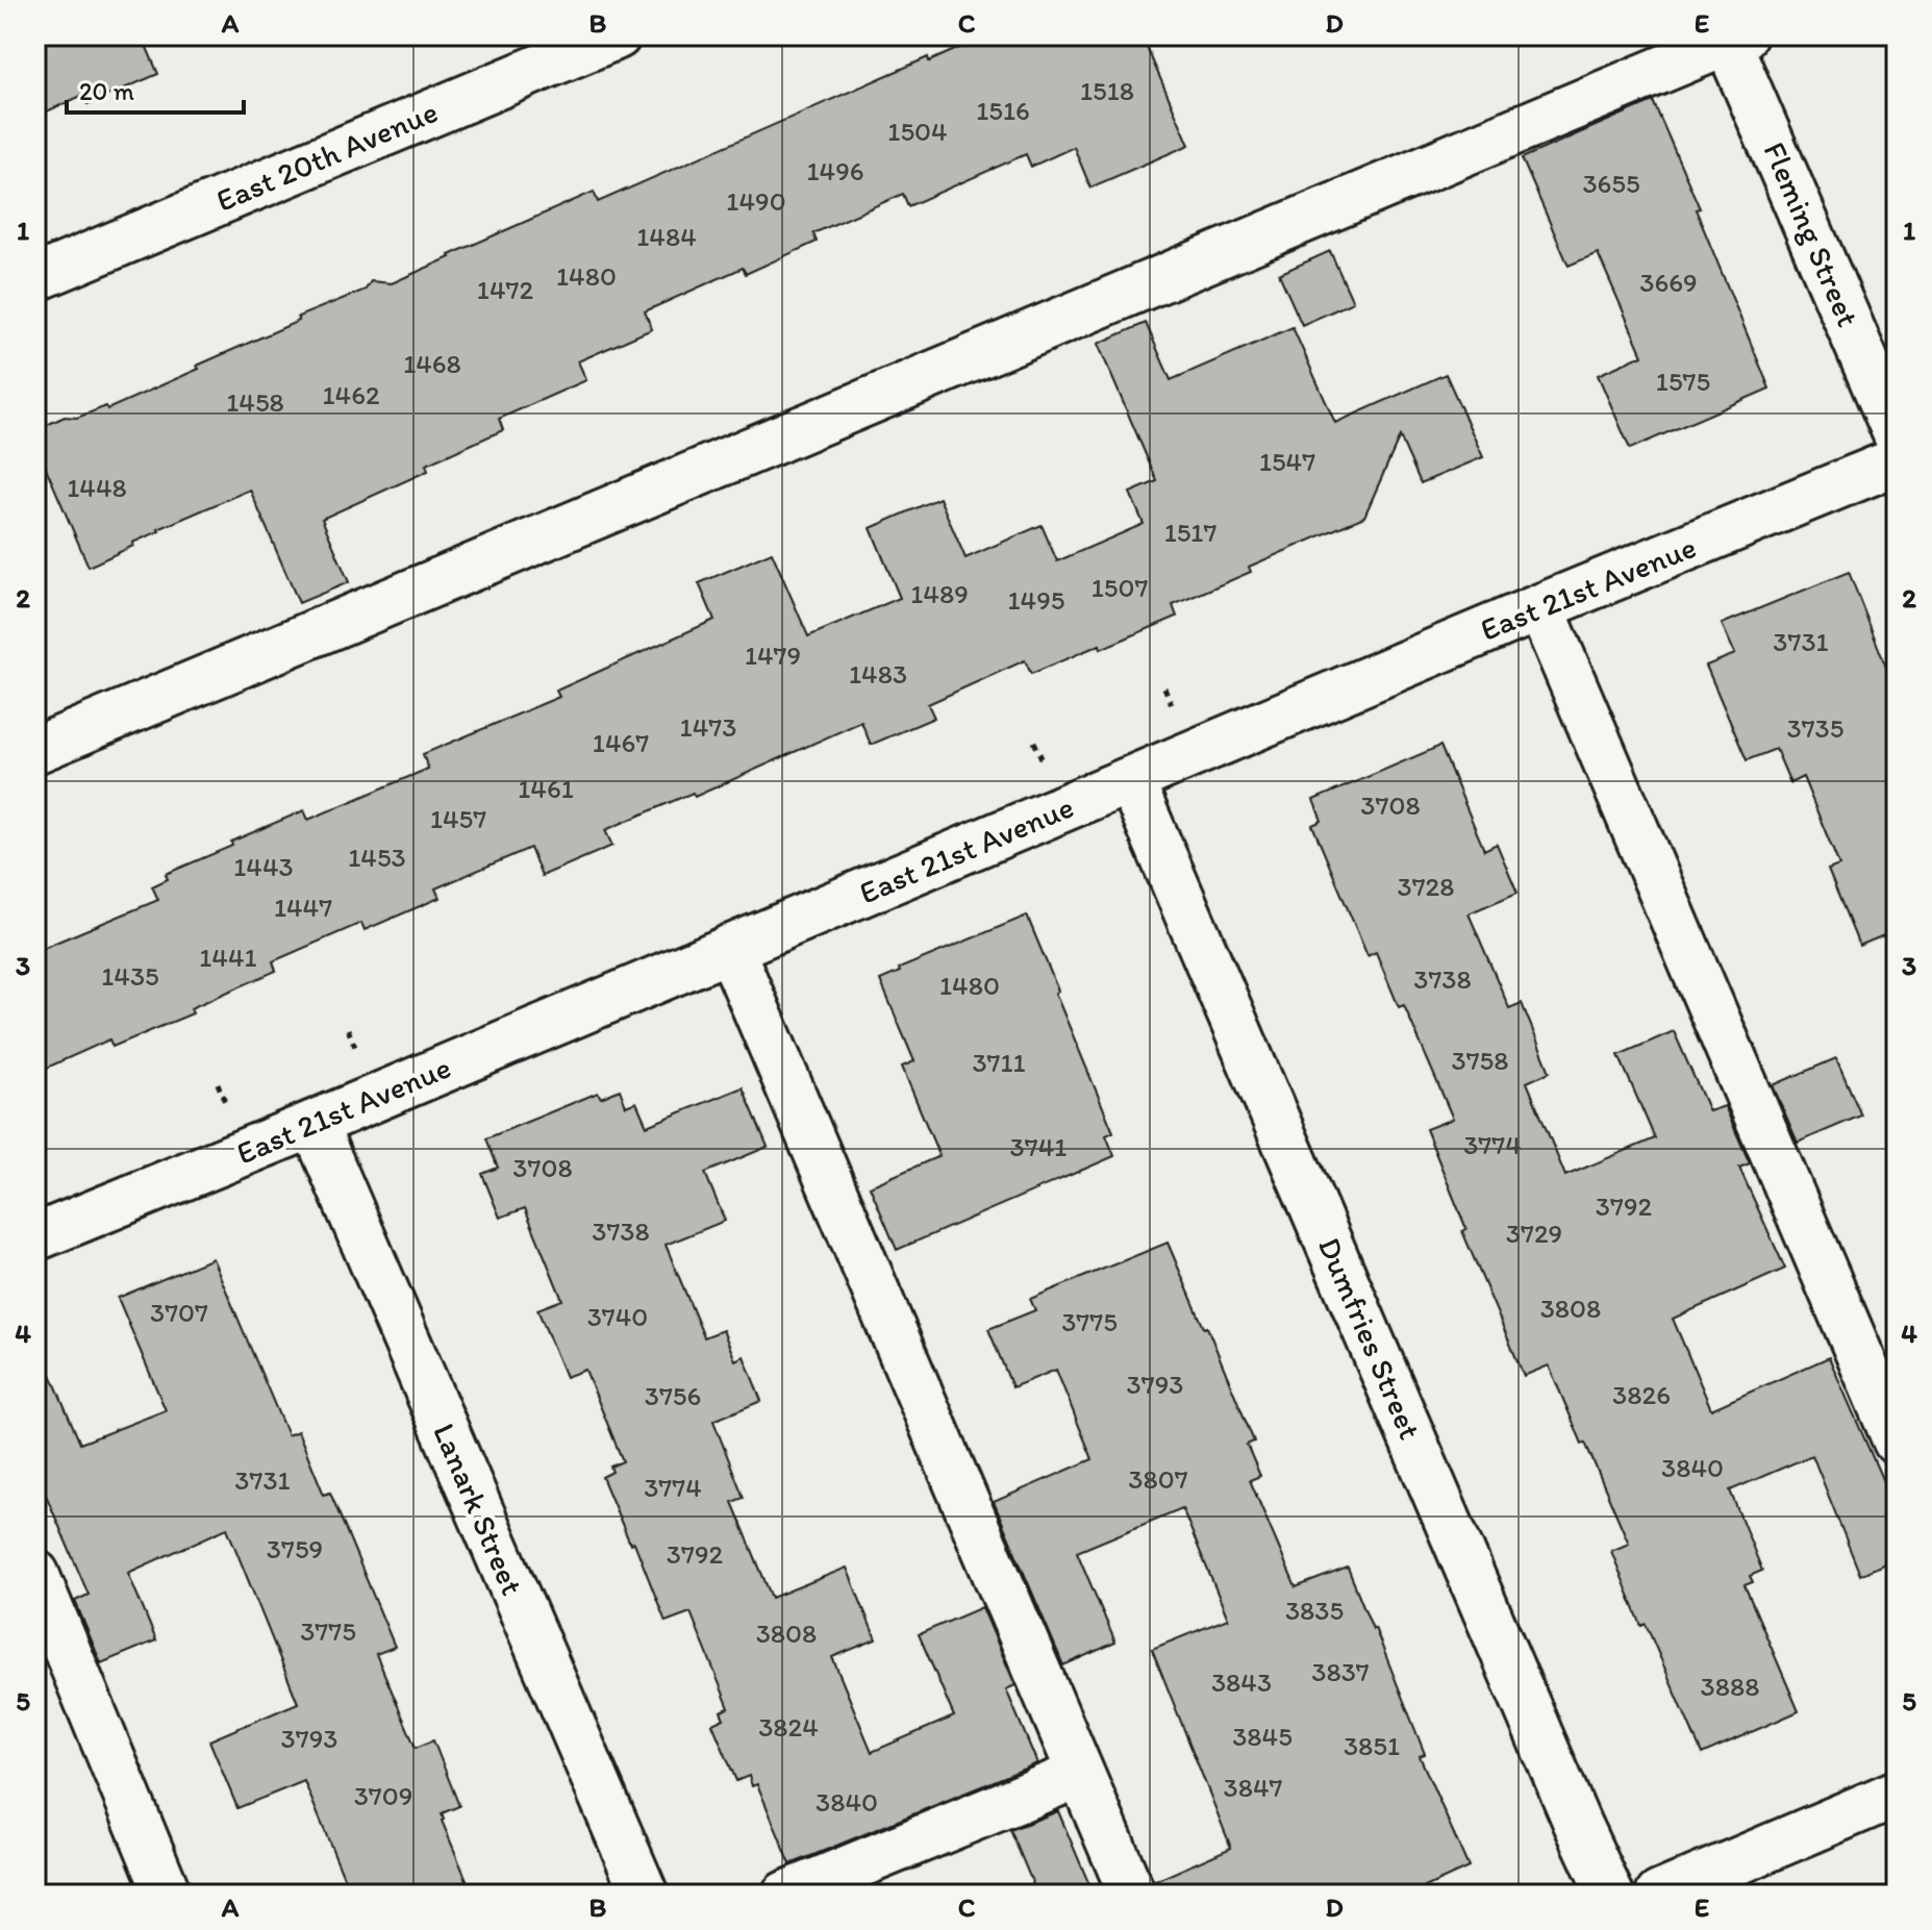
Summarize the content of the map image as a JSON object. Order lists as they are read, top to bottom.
{
  "streets": {
    "street": [
      "East 20th Avenue",
      "Fleming Street",
      "East 21st Avenue",
      "Dumfries Street",
      "Lanark Street"
    ]
  },
  "crossings": [
    ["East 21st Avenue", "Dumfries Street"],
    ["East 21st Avenue", "Lanark Street"]
  ],
  "house_numbers": [
    "1518",
    "1516",
    "1504",
    "1496",
    "3655",
    "1490",
    "1484",
    "1480",
    "3669",
    "1472",
    "1468",
    "1575",
    "1462",
    "1458",
    "1547",
    "1448",
    "1517",
    "1507",
    "1489",
    "1495",
    "3731",
    "1479",
    "1483",
    "1473",
    "3735",
    "1467",
    "1461",
    "3708",
    "1457",
    "1453",
    "1443",
    "3728",
    "1447",
    "1441",
    "1435",
    "3738",
    "1480",
    "3758",
    "3711",
    "3774",
    "3741",
    "3708",
    "3792",
    "3738",
    "3729",
    "3808",
    "3707",
    "3740",
    "3775",
    "3793",
    "3826",
    "3756",
    "3840",
    "3807",
    "3731",
    "3774",
    "3759",
    "3792",
    "3835",
    "3775",
    "3808",
    "3837",
    "3843",
    "3888",
    "3824",
    "3845",
    "3793",
    "3851",
    "3847",
    "3709",
    "3840"
  ],
  "scale_bar": "20 m",
  "grid": {
    "columns": [
      "A",
      "B",
      "C",
      "D",
      "E"
    ],
    "rows": [
      "1",
      "2",
      "3",
      "4",
      "5"
    ]
  }
}
